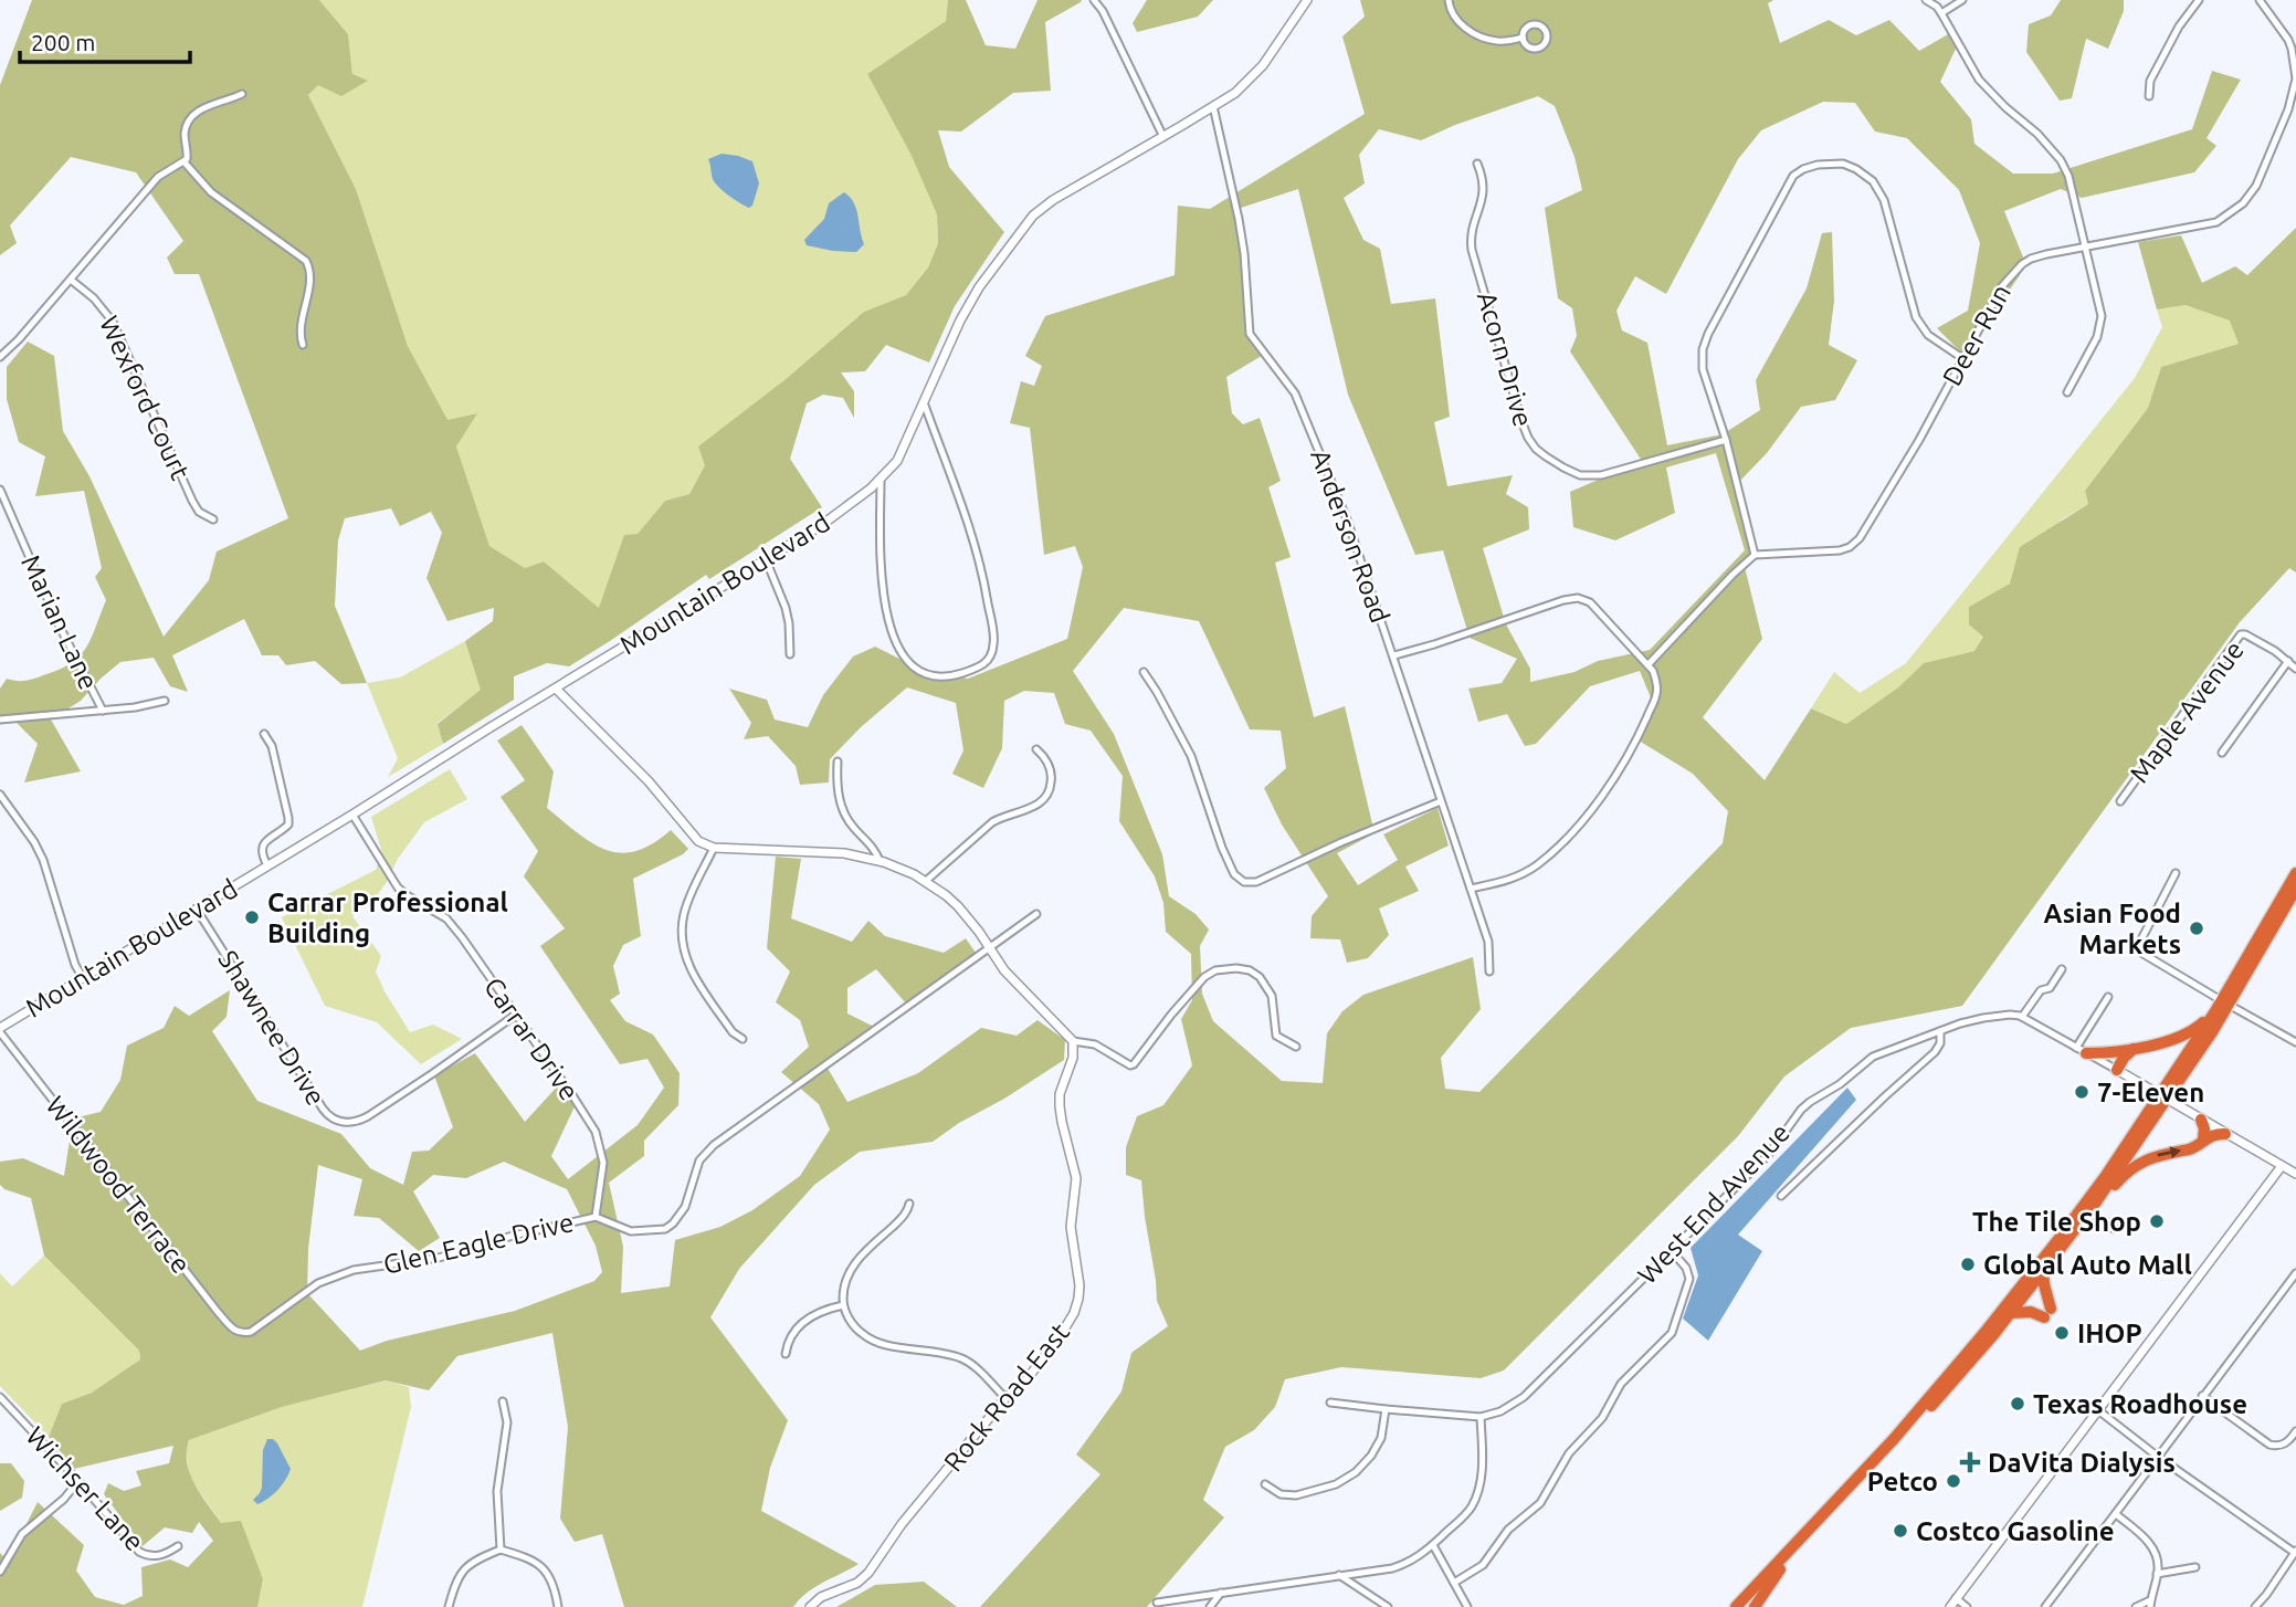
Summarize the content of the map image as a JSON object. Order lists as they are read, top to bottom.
{
  "streets": {
    "street": [
      "Deer Run",
      "Acorn Drive",
      "Wexford Court",
      "Anderson Road",
      "Mountain Boulevard",
      "Marian Lane",
      "Maple Avenue",
      "Shawnee Drive",
      "Carrar Drive",
      "Wildwood Terrace",
      "West End Avenue",
      "Glen Eagle Drive",
      "Rock Road East",
      "Wichser Lane"
    ]
  },
  "crossings": [
    ["Anderson Road", "Mountain Boulevard"],
    ["Mountain Boulevard", "Shawnee Drive"],
    ["Mountain Boulevard", "Carrar Drive"],
    ["Mountain Boulevard", "Wildwood Terrace"],
    ["Shawnee Drive", "Carrar Drive"],
    ["Carrar Drive", "Glen Eagle Drive"],
    ["Wildwood Terrace", "Glen Eagle Drive"]
  ],
  "places": {
    "other": [
      "Carrar Professional Building",
      "Asian Food Markets",
      "7-Eleven",
      "The Tile Shop",
      "Global Auto Mall",
      "IHOP",
      "Texas Roadhouse",
      "Petco",
      "Costco Gasoline"
    ],
    "health": ["DaVita Dialysis"]
  },
  "scale_bar": "200 m"
}
